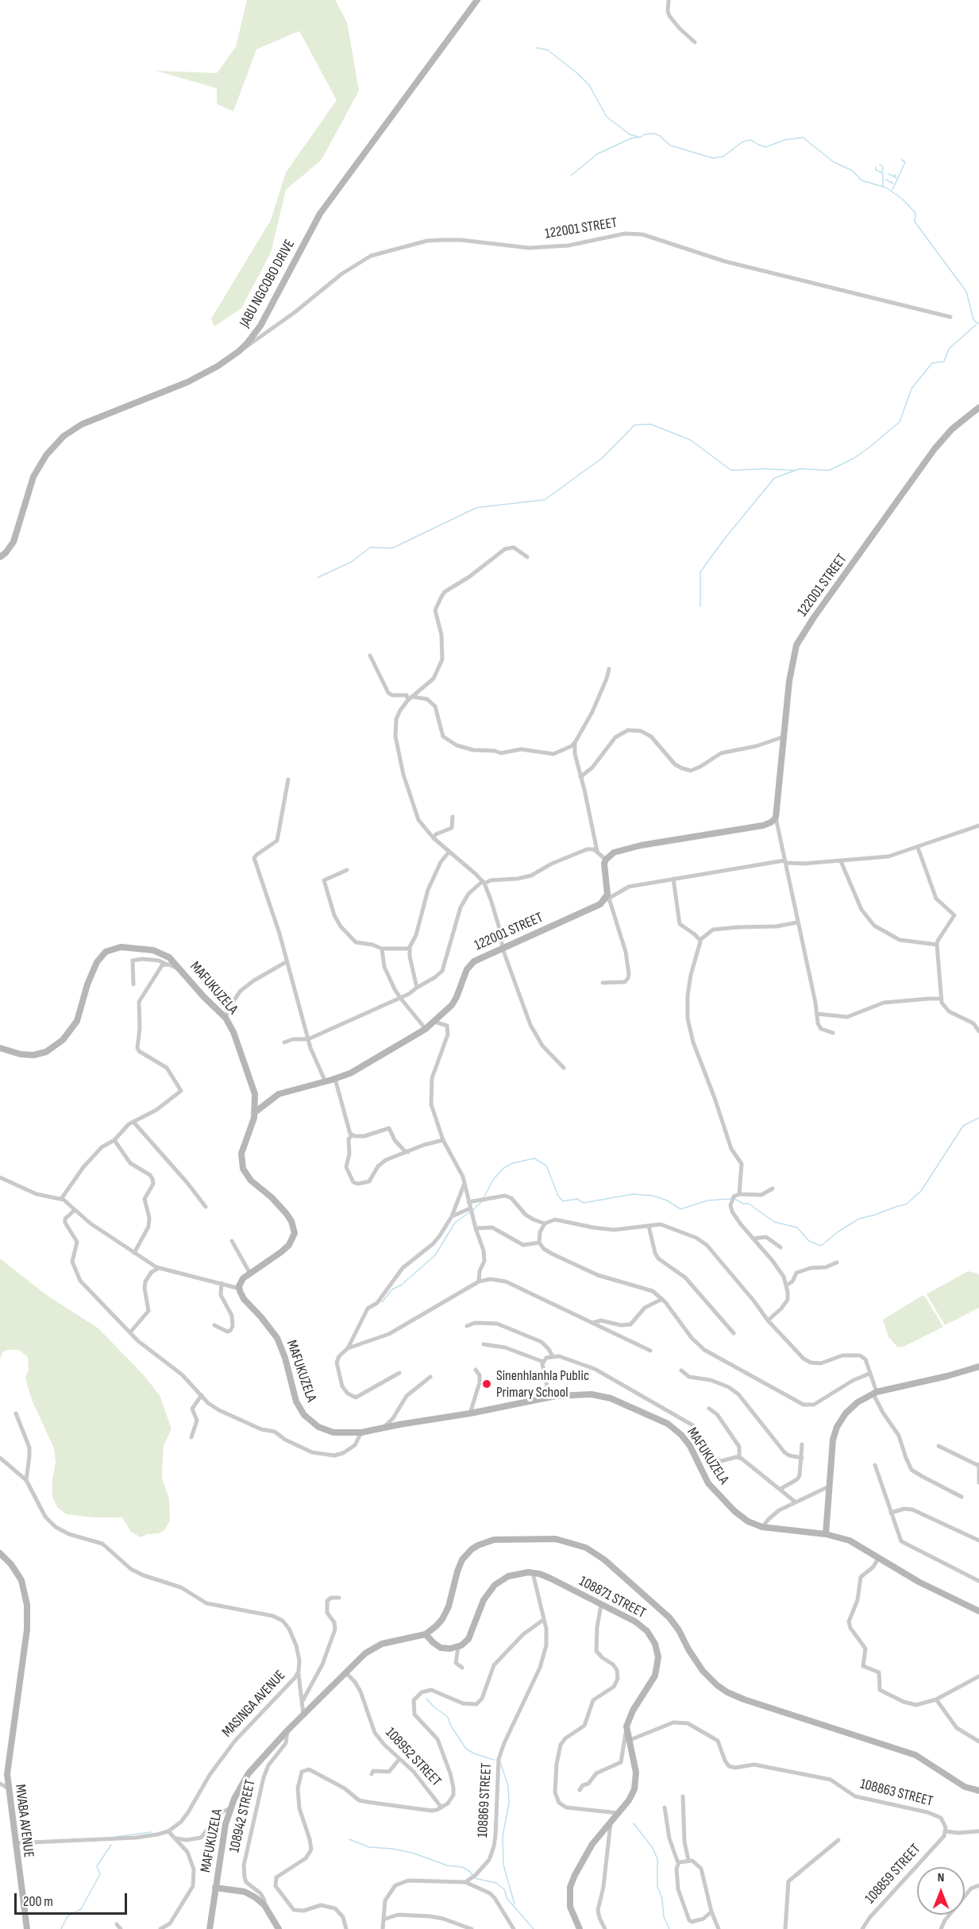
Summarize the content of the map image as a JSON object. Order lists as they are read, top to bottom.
{
  "streets": {
    "main road": [
      "122001 STREET",
      "JABU NGCOBO DRIVE",
      "MAFUKUZELA",
      "108871 STREET",
      "MVABA AVENUE"
    ],
    "street": [
      "MASINGA AVENUE",
      "108952 STREET",
      "108863 STREET",
      "108869 STREET",
      "108942 STREET",
      "108859 STREET"
    ]
  },
  "crossings": [
    ["122001 STREET", "JABU NGCOBO DRIVE"],
    ["122001 STREET", "MAFUKUZELA"],
    ["MAFUKUZELA", "108952 STREET"],
    ["MAFUKUZELA", "108942 STREET"],
    ["108871 STREET", "108869 STREET"],
    ["108863 STREET", "108859 STREET"]
  ],
  "places": ["Sinenhlanhla Public Primary School"],
  "scale_bar": "200 m",
  "north": "top"
}
